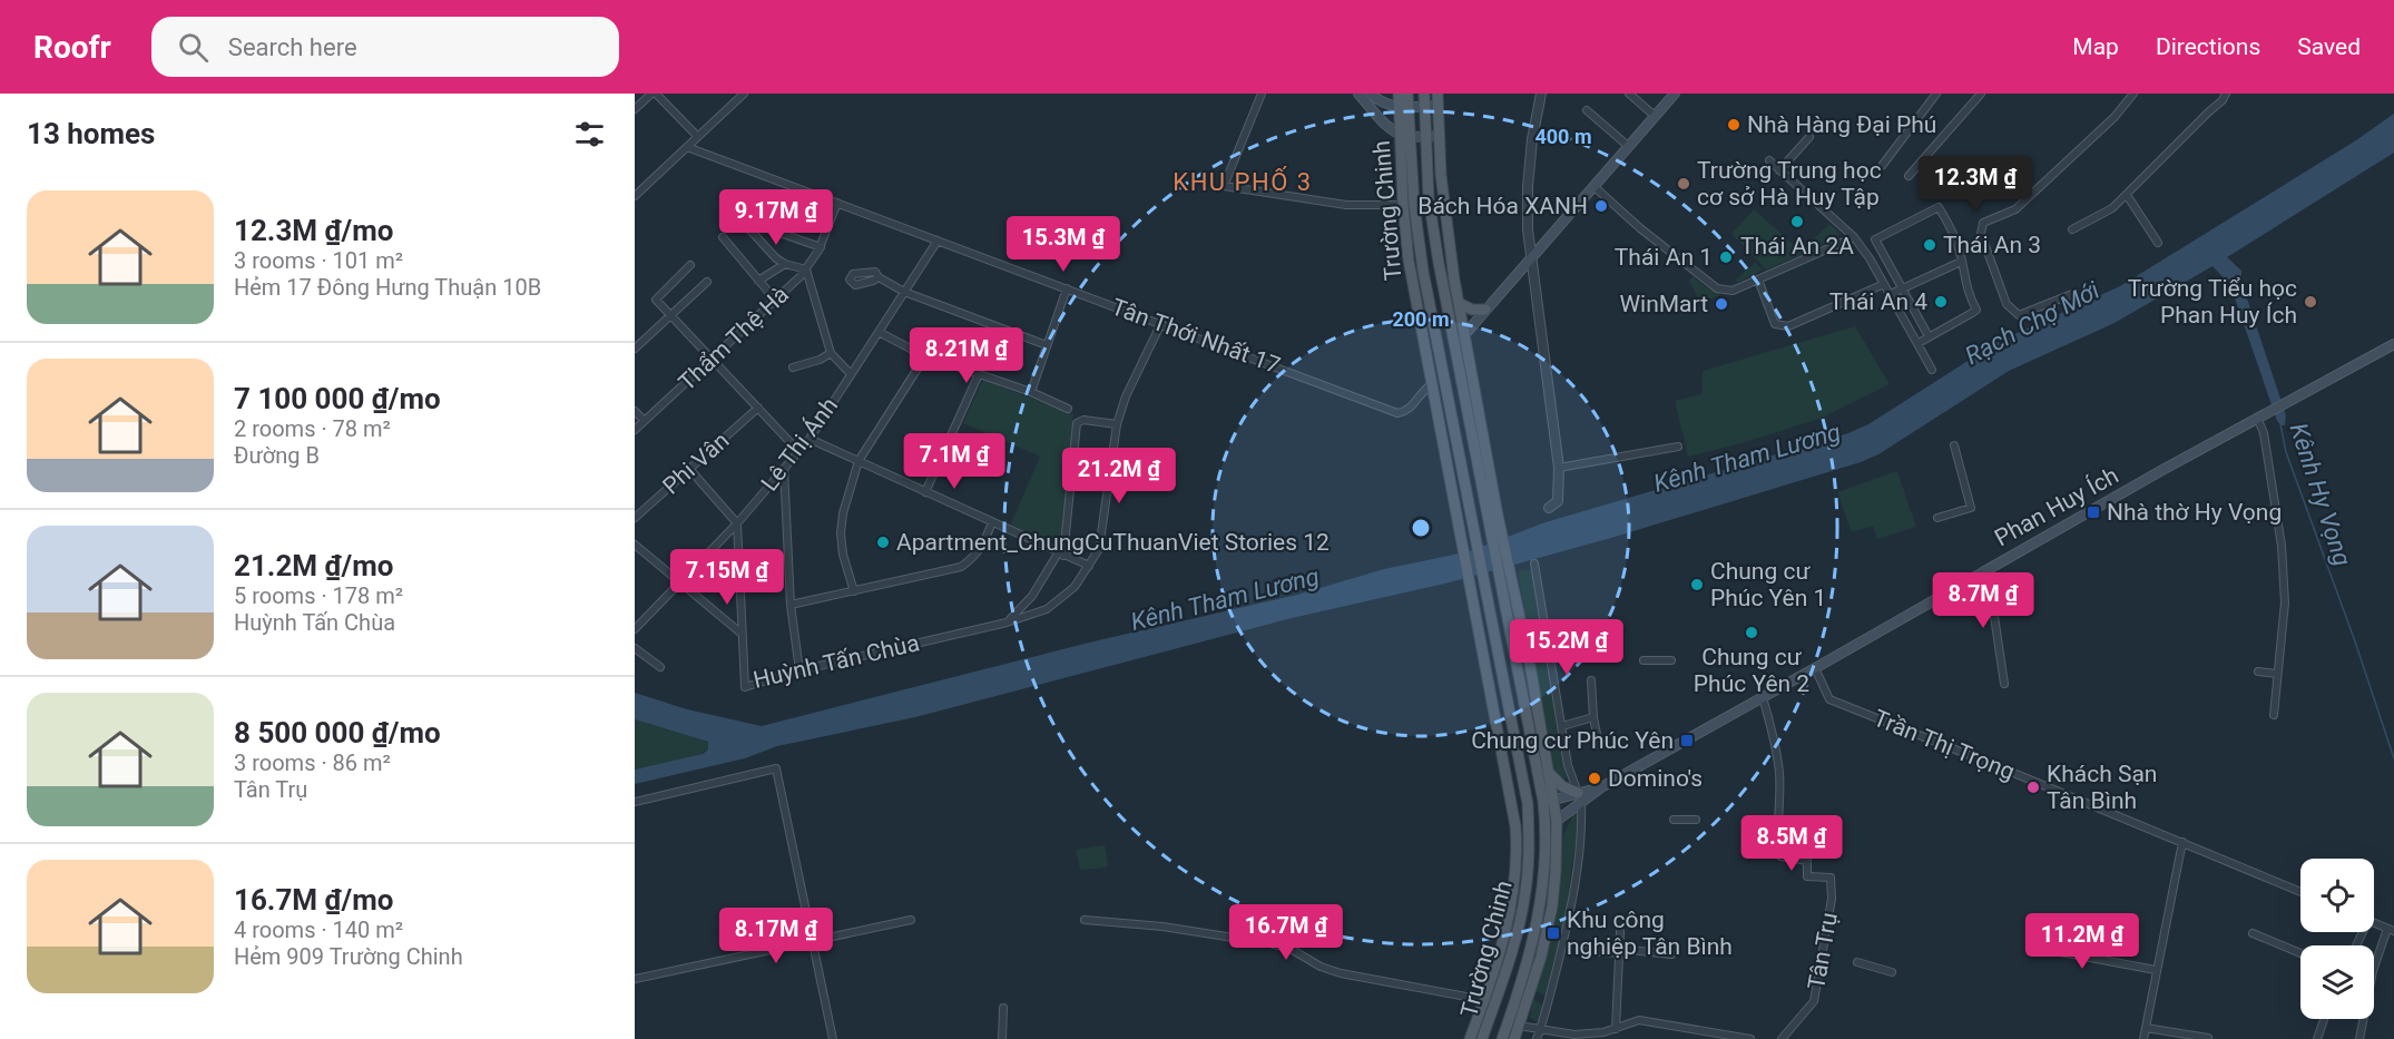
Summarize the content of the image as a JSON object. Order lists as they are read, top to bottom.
{
  "streets": {
    "main road": ["Trường Chinh", "Phan Huy Ích"],
    "street": [
      "Tân Thới Nhất 17",
      "Thẩm Thệ Hà",
      "Lê Thị Ánh",
      "Phi Vân",
      "Huỳnh Tấn Chùa",
      "Trần Thị Trọng",
      "Tân Trụ"
    ]
  },
  "crossings": [
    ["Trường Chinh", "Tân Thới Nhất 17"],
    ["Tân Thới Nhất 17", "Thẩm Thệ Hà"],
    ["Tân Thới Nhất 17", "Lê Thị Ánh"],
    ["Tân Thới Nhất 17", "Huỳnh Tấn Chùa"],
    ["Lê Thị Ánh", "Huỳnh Tấn Chùa"],
    ["Phan Huy Ích", "Trần Thị Trọng"],
    ["Phan Huy Ích", "Tân Trụ"]
  ],
  "districts": ["KHU PHỐ 3"],
  "water": ["Rạch Chợ Mới", "Kênh Tham Lương", "Kênh Hy Vọng"],
  "places": {
    "other": [
      "Nhà Hàng Đại Phú",
      "Trường Trung học cơ sở Hà Huy Tập",
      "Bách Hóa XANH",
      "Thái An 2A",
      "Thái An 3",
      "Thái An 1",
      "Thái An 4",
      "Trường Tiểu học Phan Huy Ích",
      "WinMart",
      "Apartment_ChungCuThuanViet Stories 12",
      "Chung cư Phúc Yên 1",
      "Chung cư Phúc Yên 2",
      "Domino's",
      "Khách Sạn Tân Bình"
    ],
    "transit": ["Nhà thờ Hy Vọng", "Chung cư Phúc Yên", "Khu công nghiệp Tân Bình"]
  },
  "page": {
    "header": "Roofr",
    "search": "Search here",
    "nav": ["Map", "Directions", "Saved"],
    "heading": "13 homes",
    "price": [
      "12.3M ₫",
      "9.17M ₫",
      "15.3M ₫",
      "8.21M ₫",
      "7.1M ₫",
      "21.2M ₫",
      "7.15M ₫",
      "8.7M ₫",
      "15.2M ₫",
      "8.5M ₫",
      "16.7M ₫",
      "8.17M ₫",
      "11.2M ₫"
    ],
    "list": [
      {
        "name": "12.3M ₫/mo",
        "note": "3 rooms · 101 m² · Hẻm 17 Đông Hưng Thuận 10B"
      },
      {
        "name": "7 100 000 ₫/mo",
        "note": "2 rooms · 78 m² · Đường B"
      },
      {
        "name": "21.2M ₫/mo",
        "note": "5 rooms · 178 m² · Huỳnh Tấn Chùa"
      },
      {
        "name": "8 500 000 ₫/mo",
        "note": "3 rooms · 86 m² · Tân Trụ"
      },
      {
        "name": "16.7M ₫/mo",
        "note": "4 rooms · 140 m² · Hẻm 909 Trường Chinh"
      }
    ]
  },
  "rings": ["400 m", "200 m"]
}
